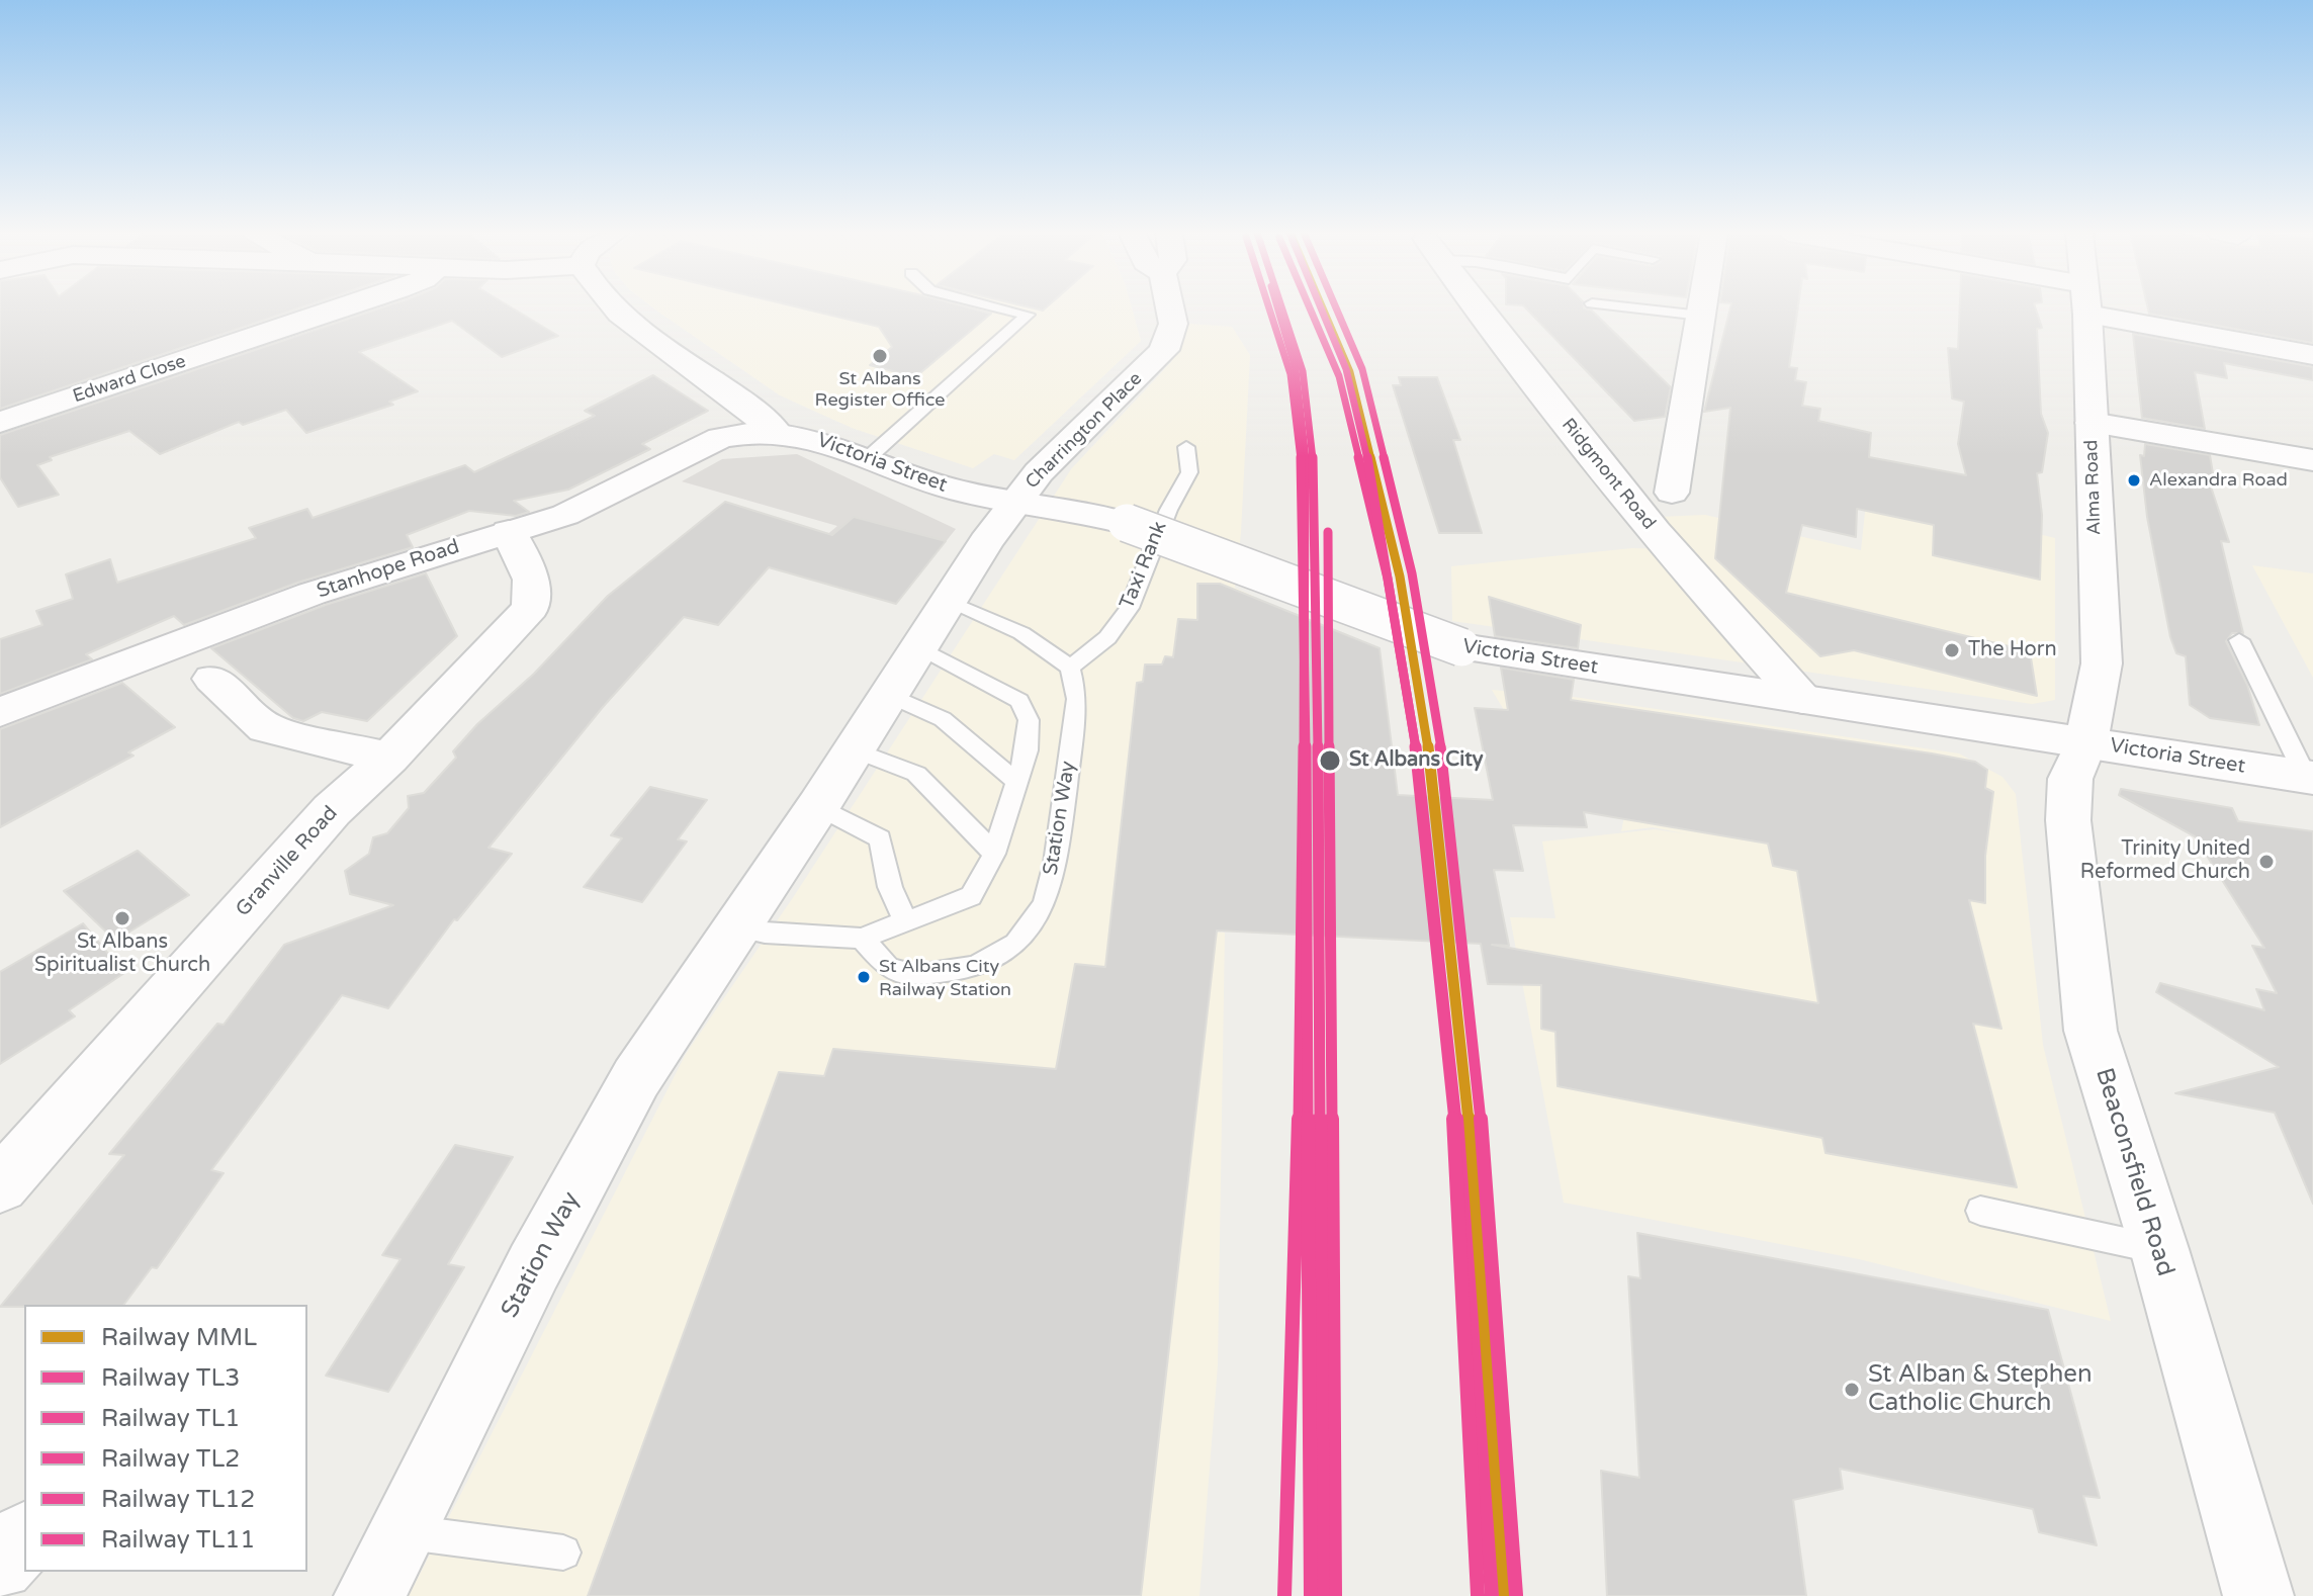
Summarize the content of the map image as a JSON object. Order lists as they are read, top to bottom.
{
  "streets": {
    "street": [
      "Edward Close",
      "Charrington Place",
      "Victoria Street",
      "Ridgmont Road",
      "Alma Road",
      "Stanhope Road",
      "Station Way",
      "Granville Road",
      "Beaconsfield Road"
    ],
    "lane": ["Taxi Rank"]
  },
  "crossings": [
    ["Charrington Place", "Victoria Street"],
    ["Charrington Place", "Station Way"],
    ["Victoria Street", "Ridgmont Road"],
    ["Victoria Street", "Alma Road"],
    ["Victoria Street", "Stanhope Road"],
    ["Victoria Street", "Station Way"],
    ["Victoria Street", "Beaconsfield Road"],
    ["Alma Road", "Beaconsfield Road"],
    ["Taxi Rank", "Station Way"],
    ["Stanhope Road", "Granville Road"]
  ],
  "places": [
    "St Albans Register Office",
    "Alexandra Road",
    "The Horn",
    "St Albans City",
    "Trinity United Reformed Church",
    "St Albans Spiritualist Church",
    "St Albans City Railway Station",
    "St Alban & Stephen Catholic Church"
  ],
  "lines": [
    "rail line MML",
    "rail line TL3",
    "rail line TL1",
    "rail line TL2",
    "rail line TL12",
    "rail line TL11"
  ],
  "legend": [
    "Railway MML",
    "Railway TL3",
    "Railway TL1",
    "Railway TL2",
    "Railway TL12",
    "Railway TL11"
  ]
}
